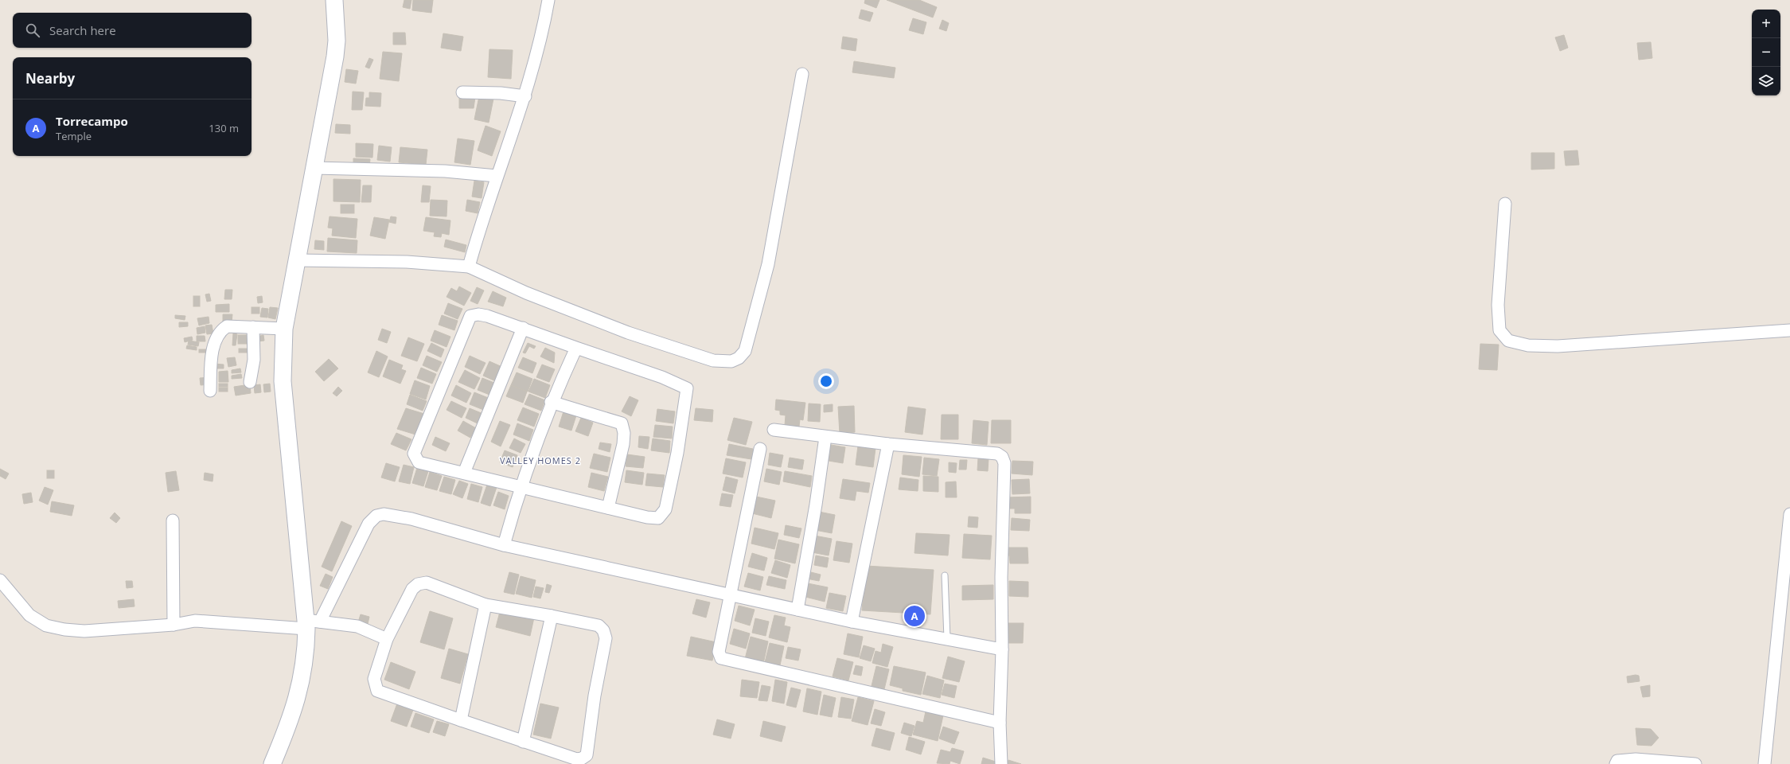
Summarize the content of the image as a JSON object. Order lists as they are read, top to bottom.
{
  "districts": ["VALLEY HOMES 2"],
  "page": {
    "map_buttons": ["+", "−"],
    "search": "Search here",
    "heading": "Nearby",
    "list": [
      {
        "mark": "A",
        "name": "Torrecampo",
        "note": "Temple",
        "value": "130 m"
      }
    ],
    "pins": "A"
  }
}
